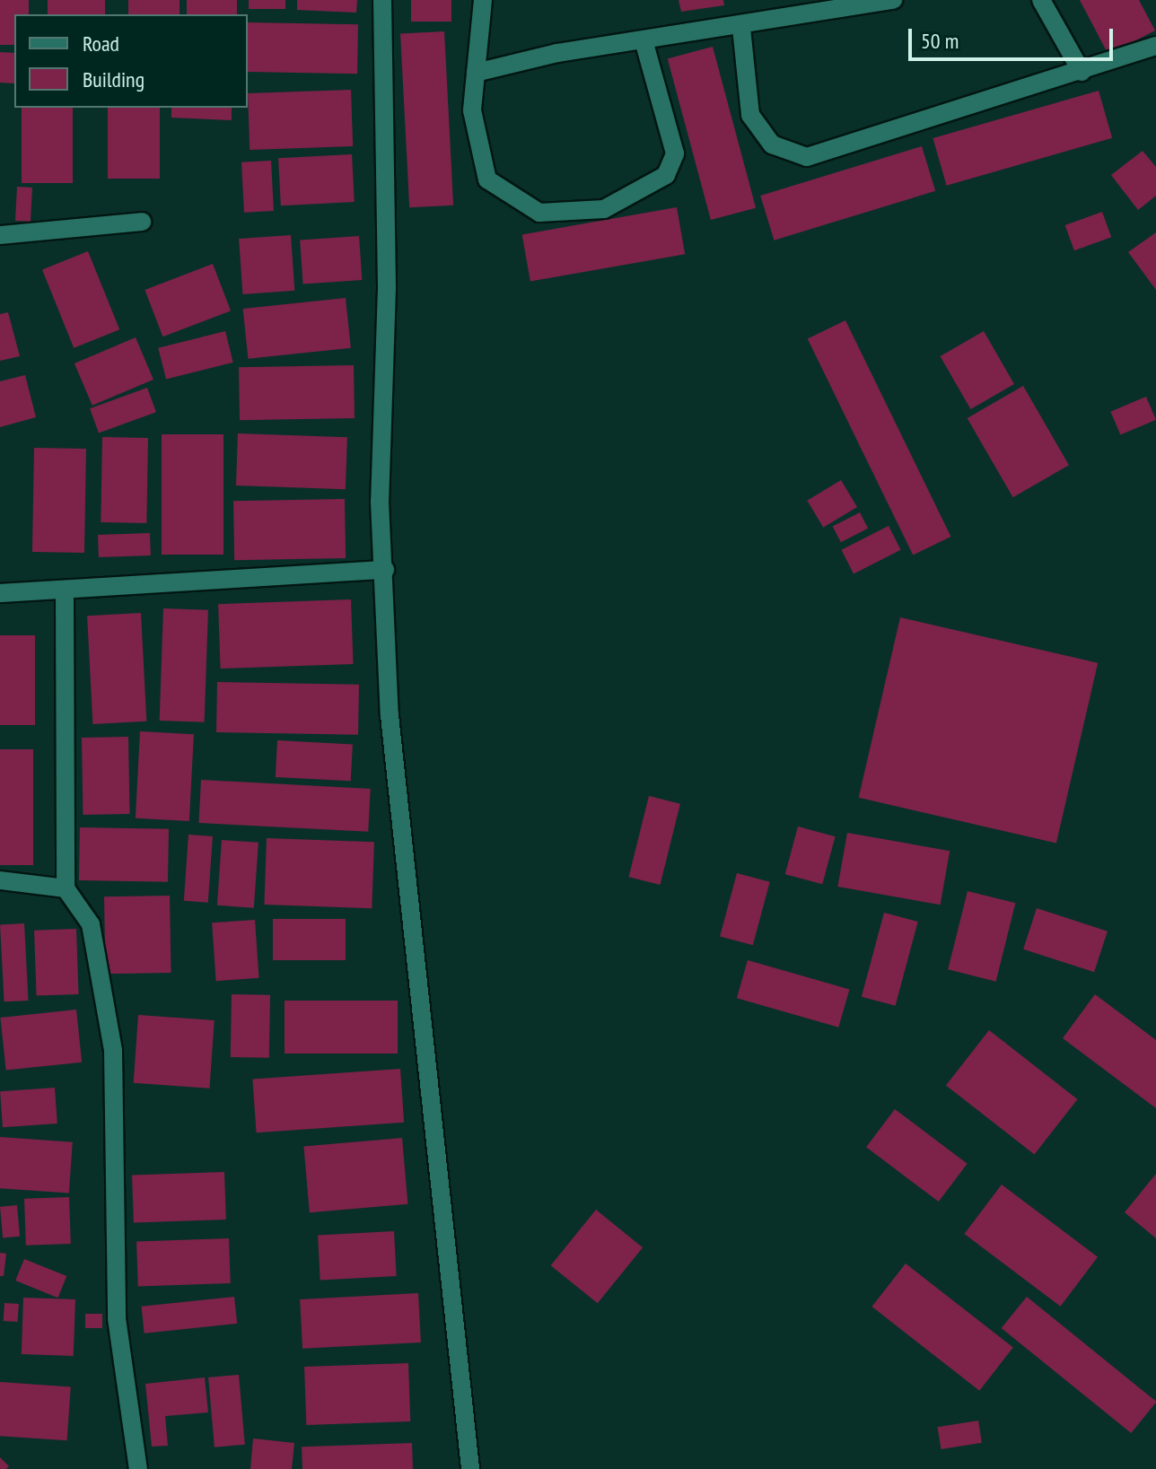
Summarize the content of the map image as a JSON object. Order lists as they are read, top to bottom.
{
  "legend": ["Road", "Building"],
  "scale_bar": "50 m"
}
